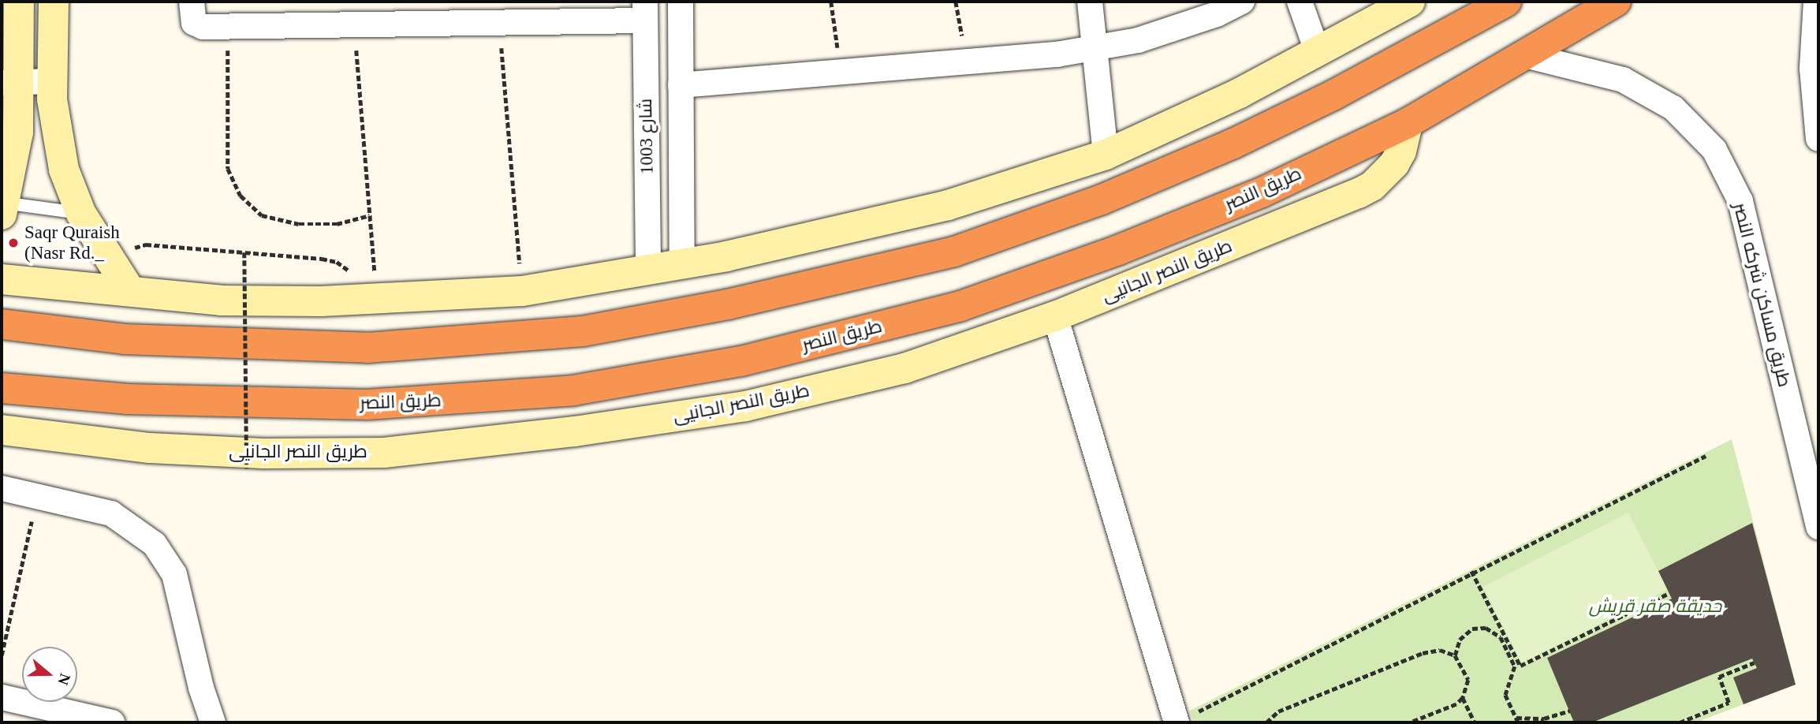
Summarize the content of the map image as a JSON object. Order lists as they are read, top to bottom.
{
  "streets": {
    "highway": ["طريق النصر"],
    "main road": ["طريق النصر الجانيى"],
    "street": ["شارع 1003", "طريق مساكن شركه النصر"]
  },
  "crossings": [
    ["طريق النصر", "طريق النصر الجانيى"],
    ["طريق النصر", "طريق مساكن شركه النصر"]
  ],
  "parks": ["حديقة صقر قريش"],
  "places": ["Saqr Quraish (Nasr Rd._"],
  "north": "right"
}
